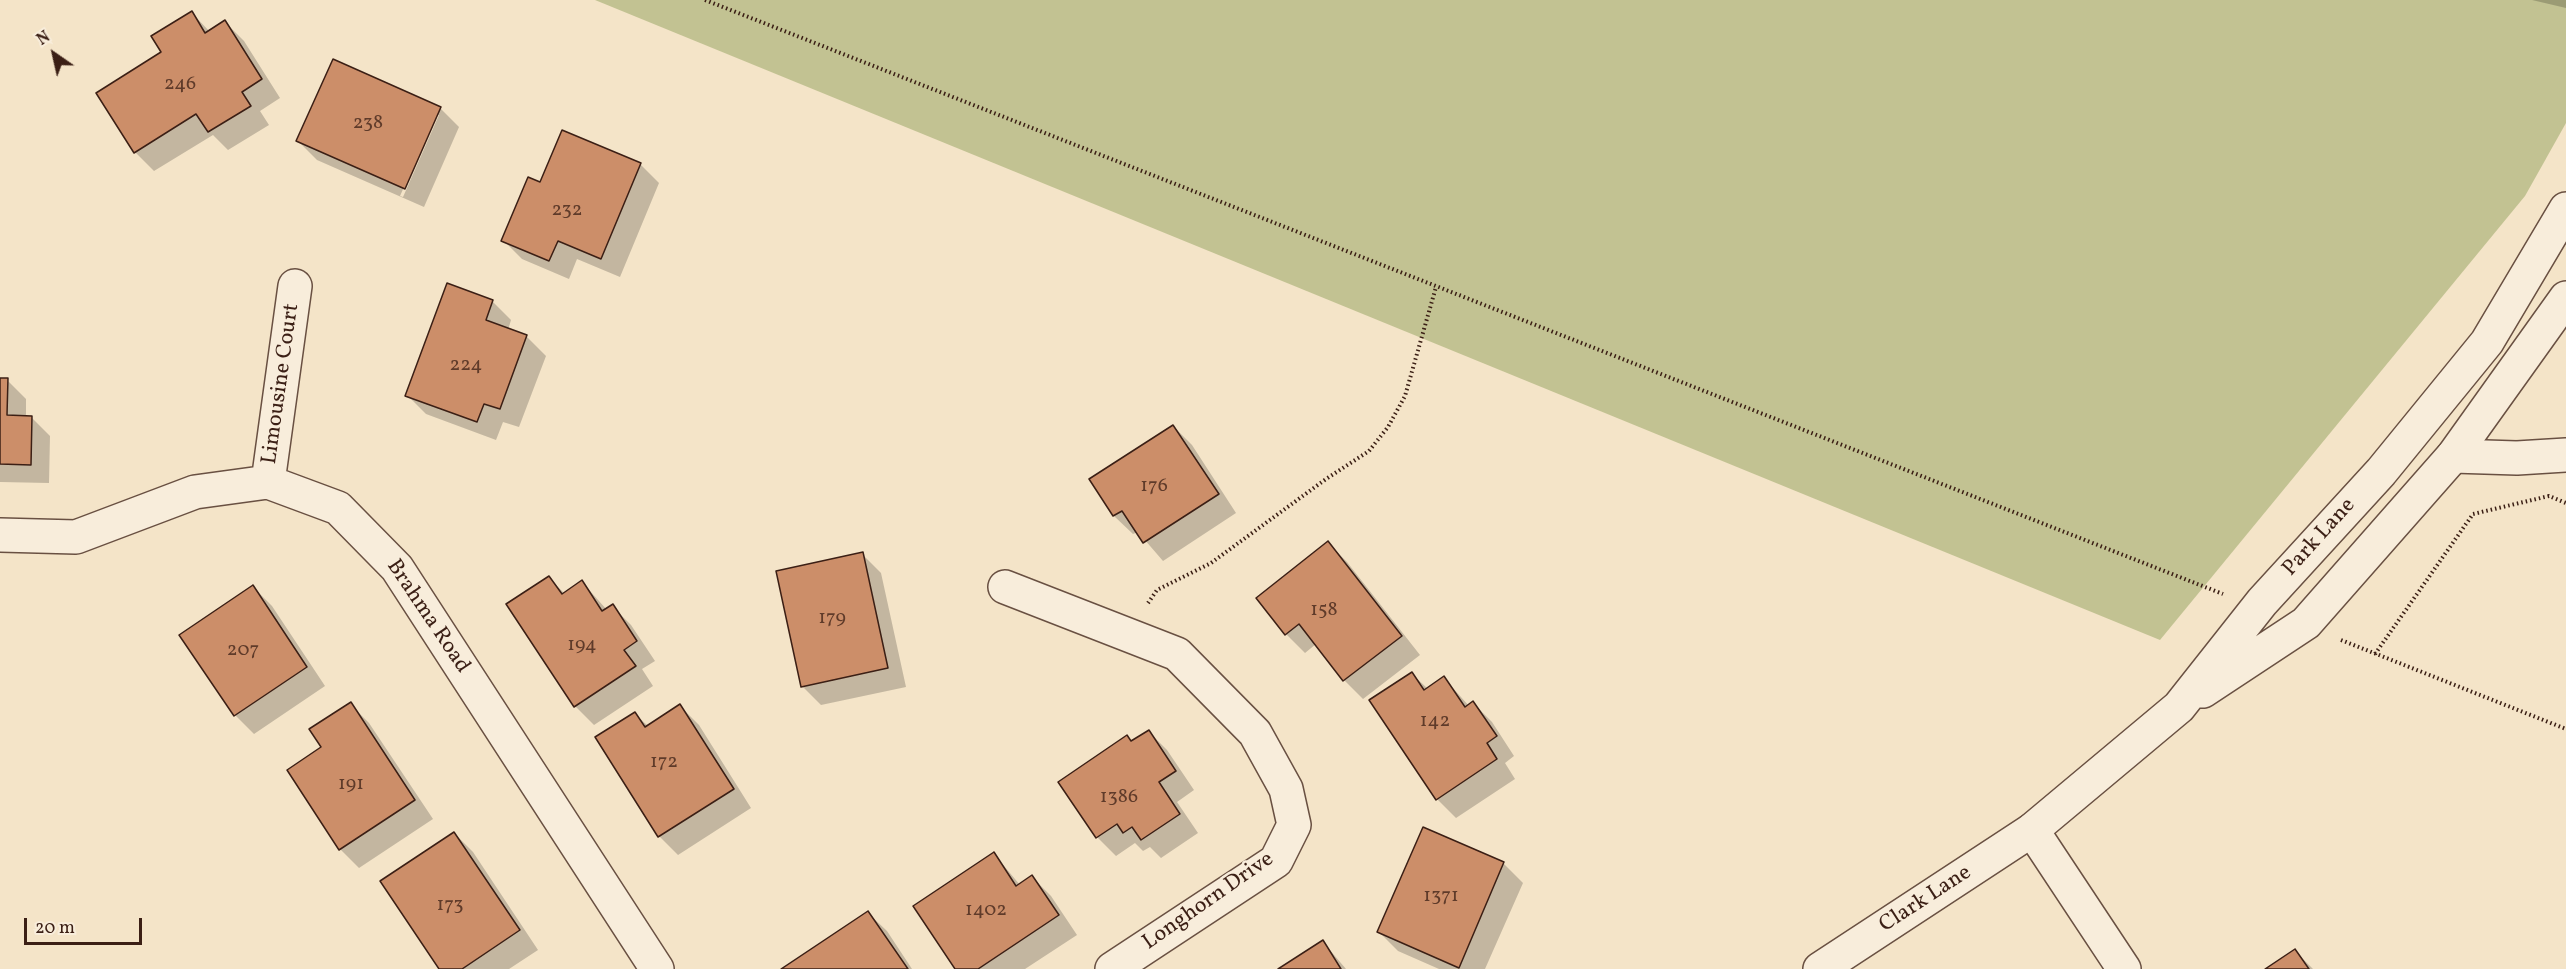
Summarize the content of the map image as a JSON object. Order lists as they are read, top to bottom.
{
  "streets": {
    "street": [
      "Limousine Court",
      "Park Lane",
      "Brahma Road",
      "Clark Lane",
      "Longhorn Drive"
    ]
  },
  "crossings": [
    ["Limousine Court", "Brahma Road"],
    ["Park Lane", "Clark Lane"]
  ],
  "house_numbers": [
    "246",
    "238",
    "232",
    "224",
    "176",
    "158",
    "179",
    "194",
    "207",
    "142",
    "172",
    "191",
    "1386",
    "1371",
    "173",
    "1402"
  ],
  "scale_bar": "20 m",
  "north": "top left"
}
